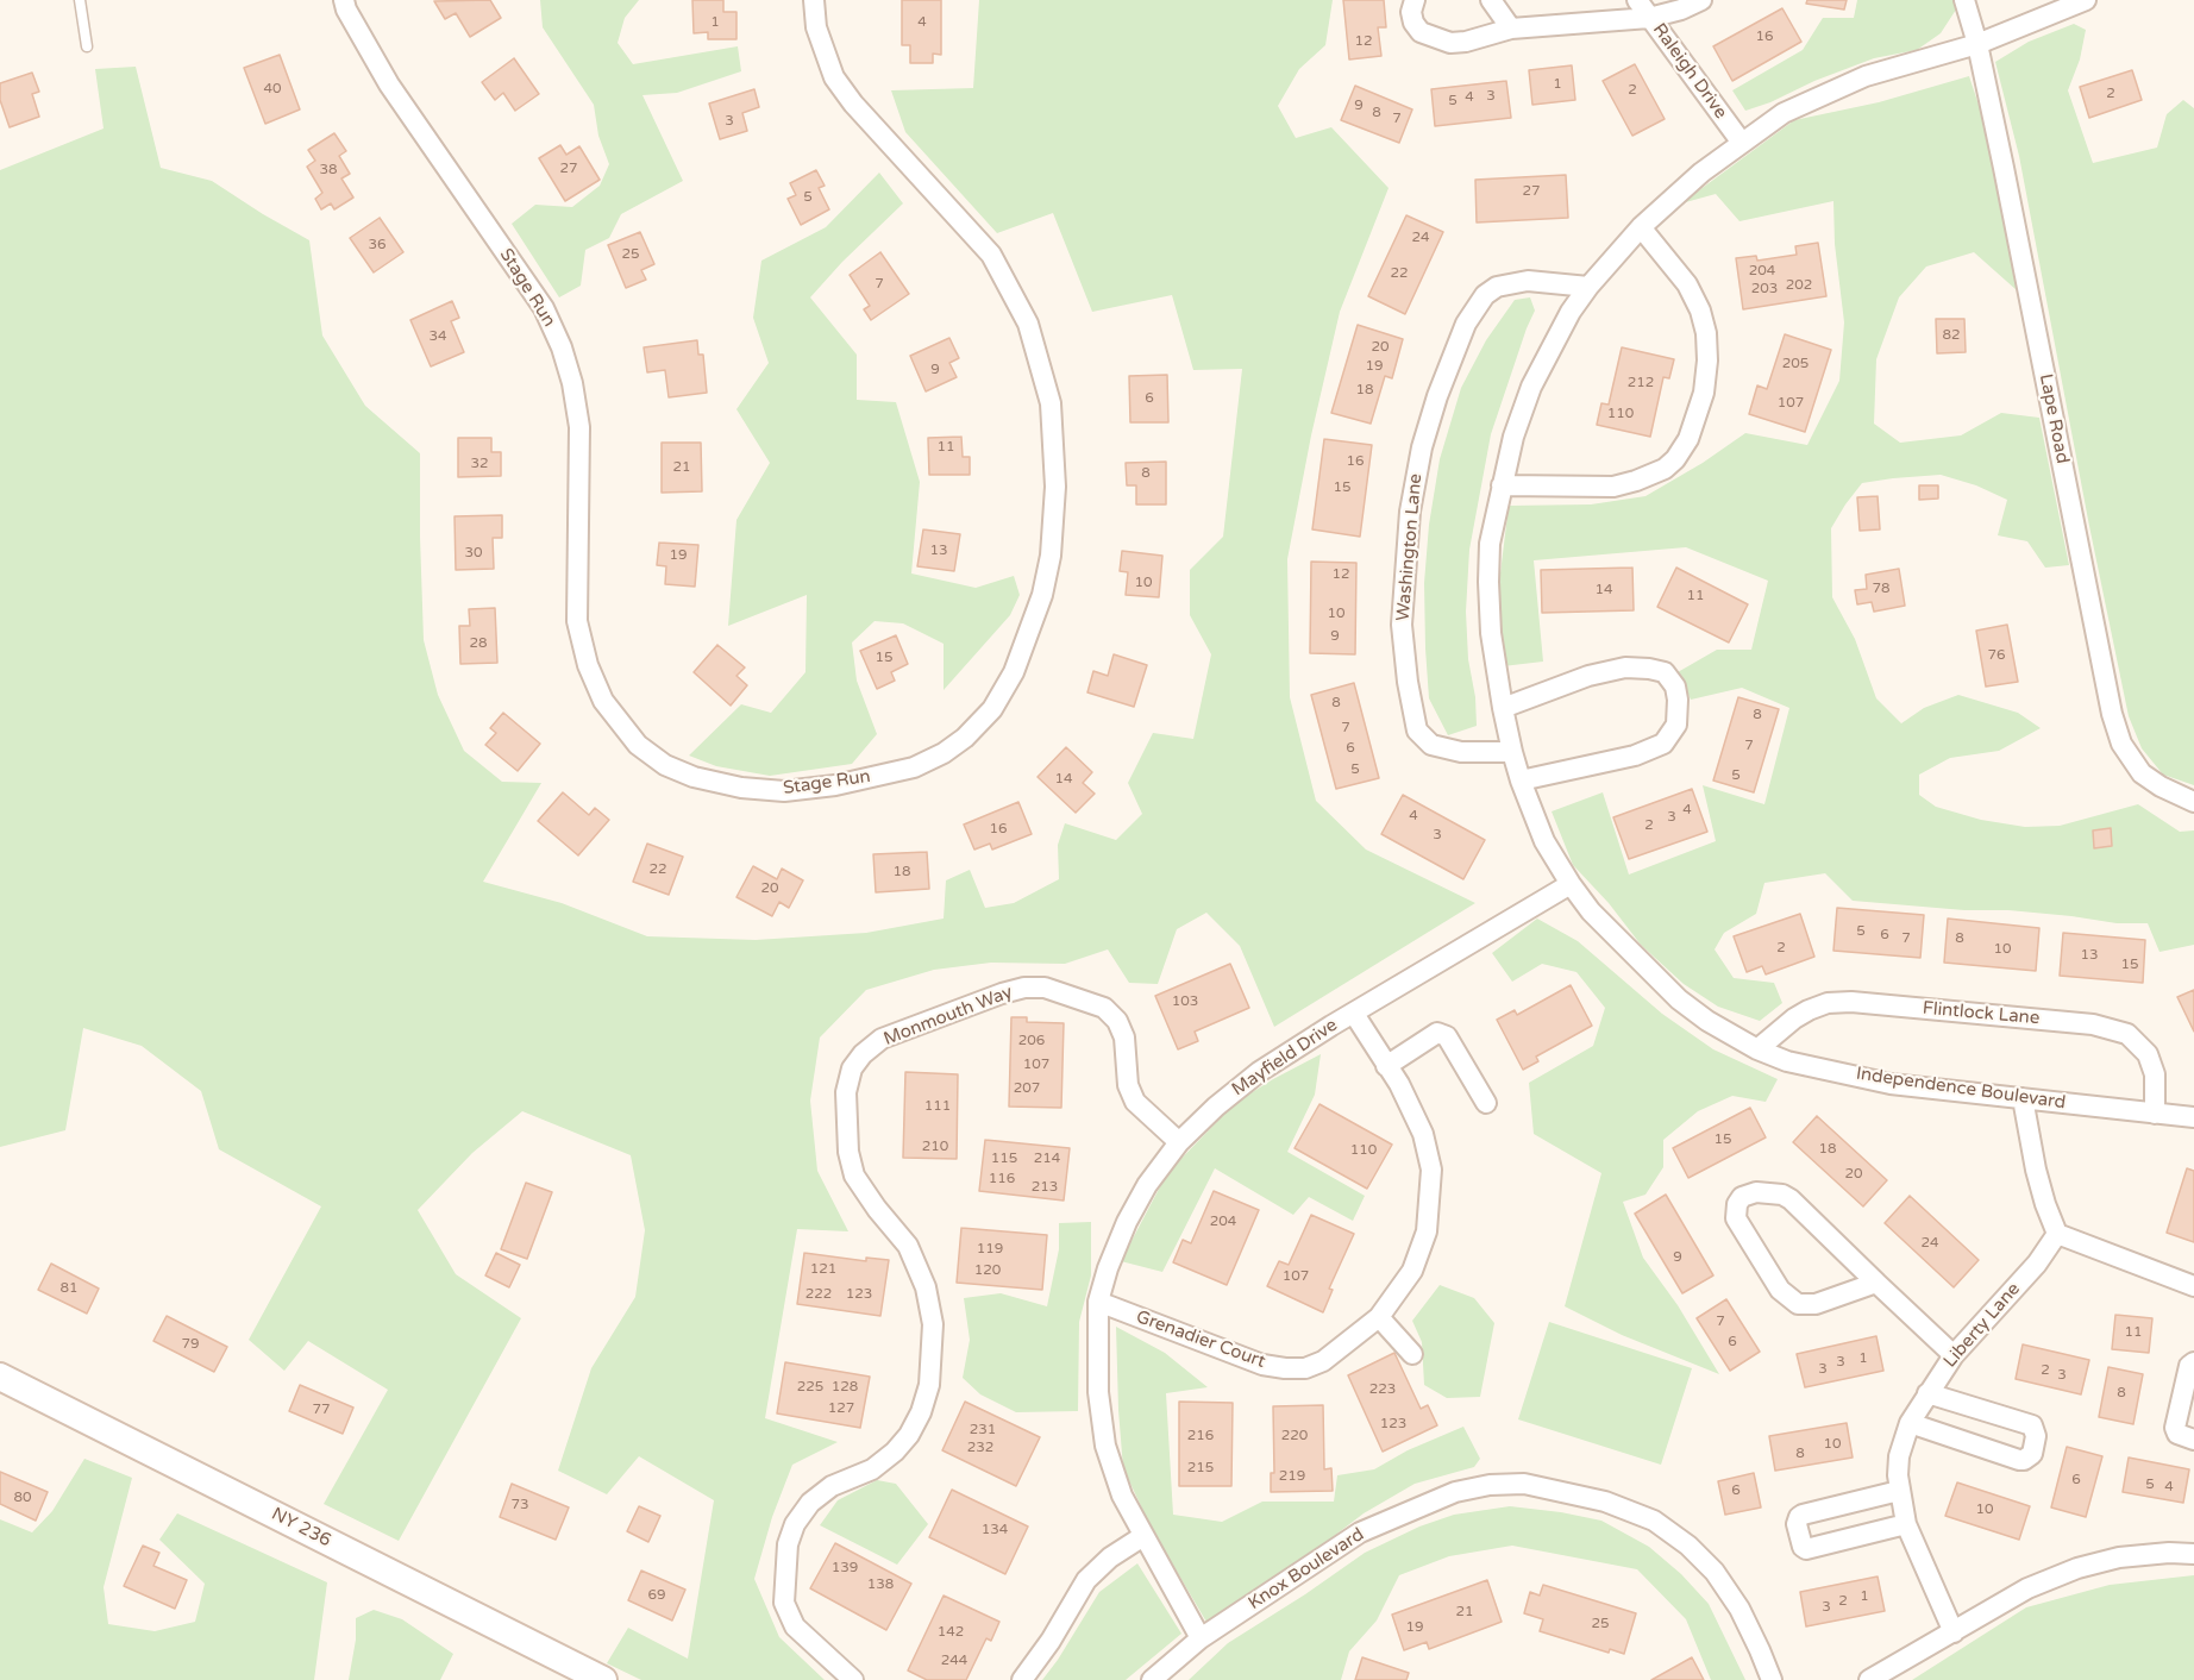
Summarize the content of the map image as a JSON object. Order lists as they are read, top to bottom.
{
  "streets": {
    "main road": ["NY 236"],
    "street": [
      "Raleigh Drive",
      "Stage Run",
      "Lape Road",
      "Washington Lane",
      "Flintlock Lane",
      "Monmouth Way",
      "Mayfield Drive",
      "Independence Boulevard",
      "Liberty Lane",
      "Grenadier Court",
      "Knox Boulevard"
    ]
  },
  "crossings": [
    ["Raleigh Drive", "Independence Boulevard"],
    ["Lape Road", "Independence Boulevard"],
    ["Washington Lane", "Independence Boulevard"],
    ["Flintlock Lane", "Independence Boulevard"],
    ["Monmouth Way", "Mayfield Drive"],
    ["Mayfield Drive", "Independence Boulevard"],
    ["Mayfield Drive", "Grenadier Court"],
    ["Mayfield Drive", "Knox Boulevard"]
  ],
  "house_numbers": [
    "1",
    "4",
    "16",
    "12",
    "1",
    "40",
    "2",
    "2",
    "3",
    "4",
    "5",
    "9",
    "8",
    "7",
    "3",
    "27",
    "38",
    "27",
    "5",
    "24",
    "36",
    "25",
    "204",
    "22",
    "7",
    "202",
    "203",
    "82",
    "34",
    "20",
    "205",
    "19",
    "9",
    "212",
    "18",
    "6",
    "107",
    "110",
    "11",
    "16",
    "32",
    "21",
    "8",
    "15",
    "13",
    "30",
    "19",
    "12",
    "10",
    "78",
    "14",
    "11",
    "10",
    "9",
    "28",
    "76",
    "15",
    "8",
    "8",
    "7",
    "7",
    "6",
    "5",
    "5",
    "14",
    "4",
    "4",
    "3",
    "2",
    "16",
    "3",
    "22",
    "18",
    "20",
    "5",
    "6",
    "7",
    "8",
    "2",
    "10",
    "13",
    "15",
    "103",
    "206",
    "107",
    "207",
    "111",
    "15",
    "210",
    "18",
    "110",
    "115",
    "214",
    "20",
    "116",
    "213",
    "204",
    "24",
    "119",
    "9",
    "121",
    "120",
    "107",
    "81",
    "222",
    "123",
    "7",
    "11",
    "6",
    "79",
    "1",
    "3",
    "3",
    "2",
    "3",
    "225",
    "128",
    "223",
    "8",
    "127",
    "77",
    "123",
    "231",
    "216",
    "220",
    "10",
    "232",
    "8",
    "215",
    "219",
    "6",
    "5",
    "4",
    "6",
    "80",
    "73",
    "10",
    "134",
    "139",
    "138",
    "69",
    "1",
    "2",
    "3",
    "21",
    "25",
    "19",
    "142",
    "244"
  ]
}
